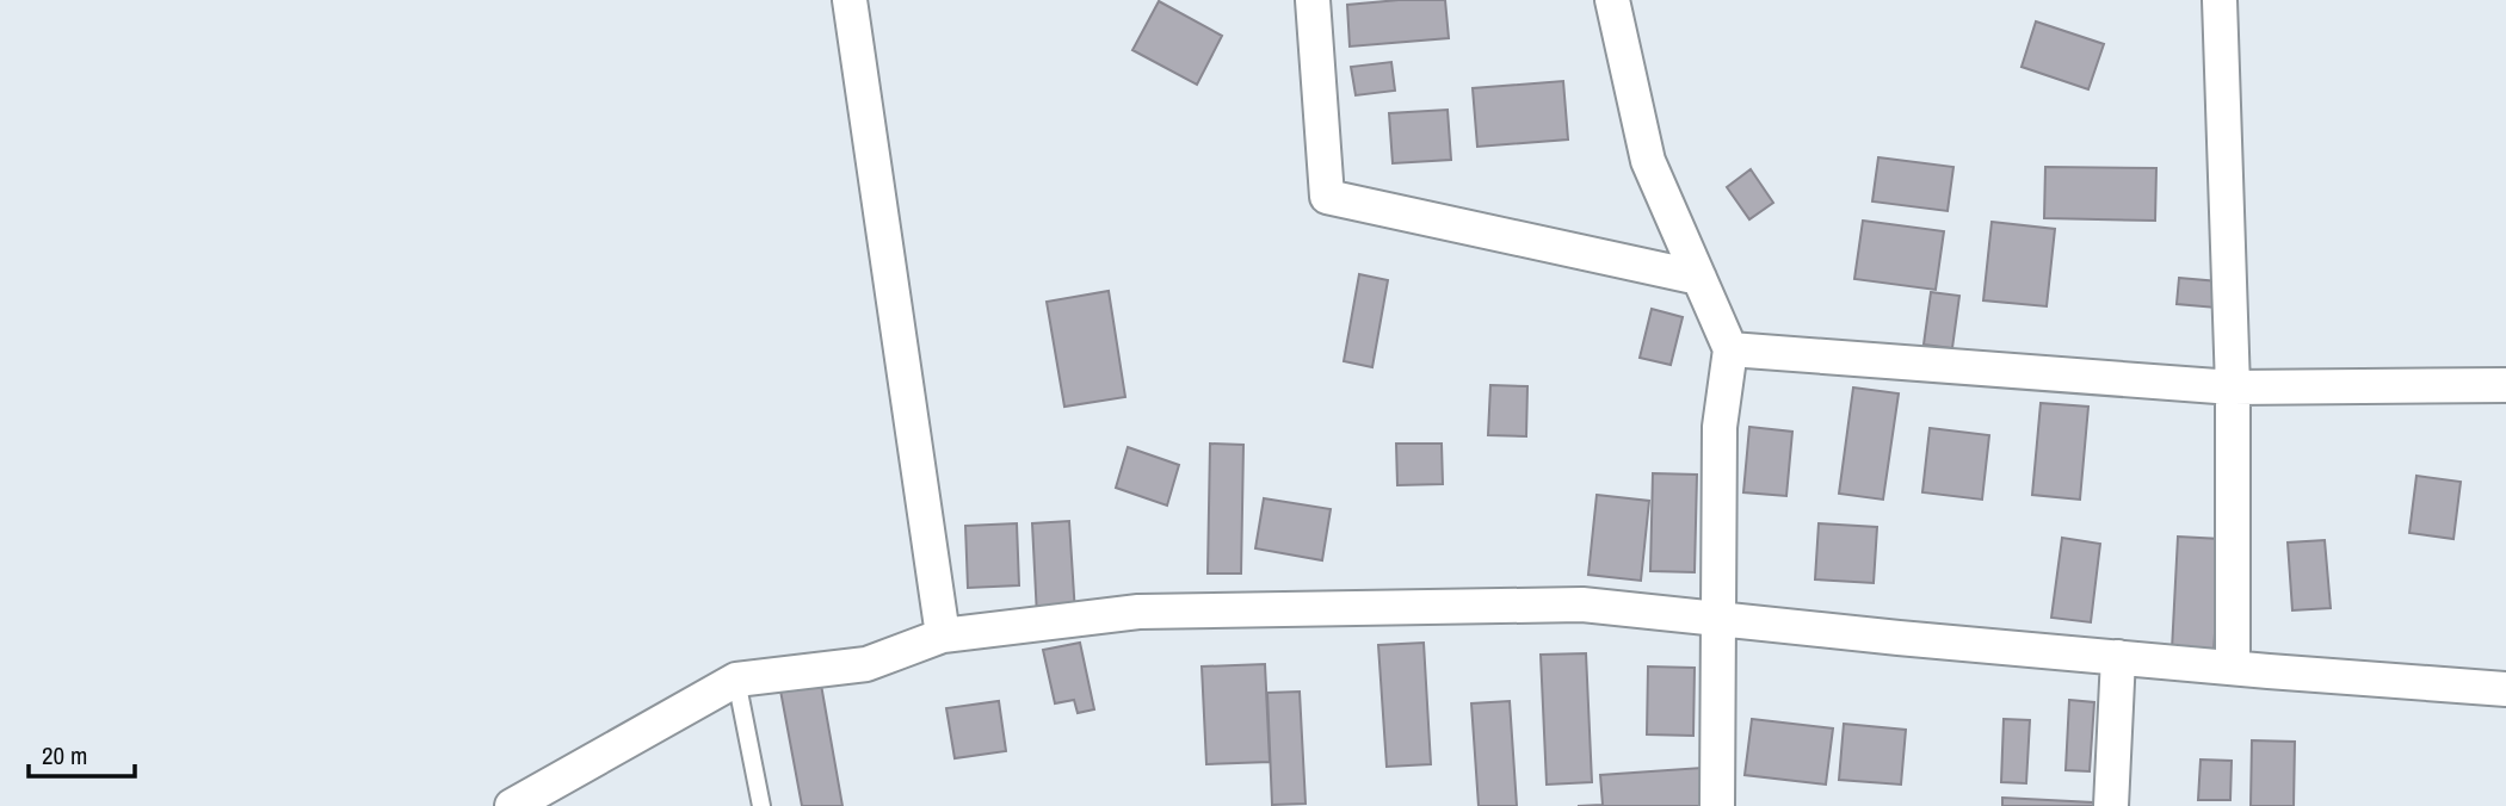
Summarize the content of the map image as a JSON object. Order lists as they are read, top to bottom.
{
  "scale_bar": "20 m"
}
